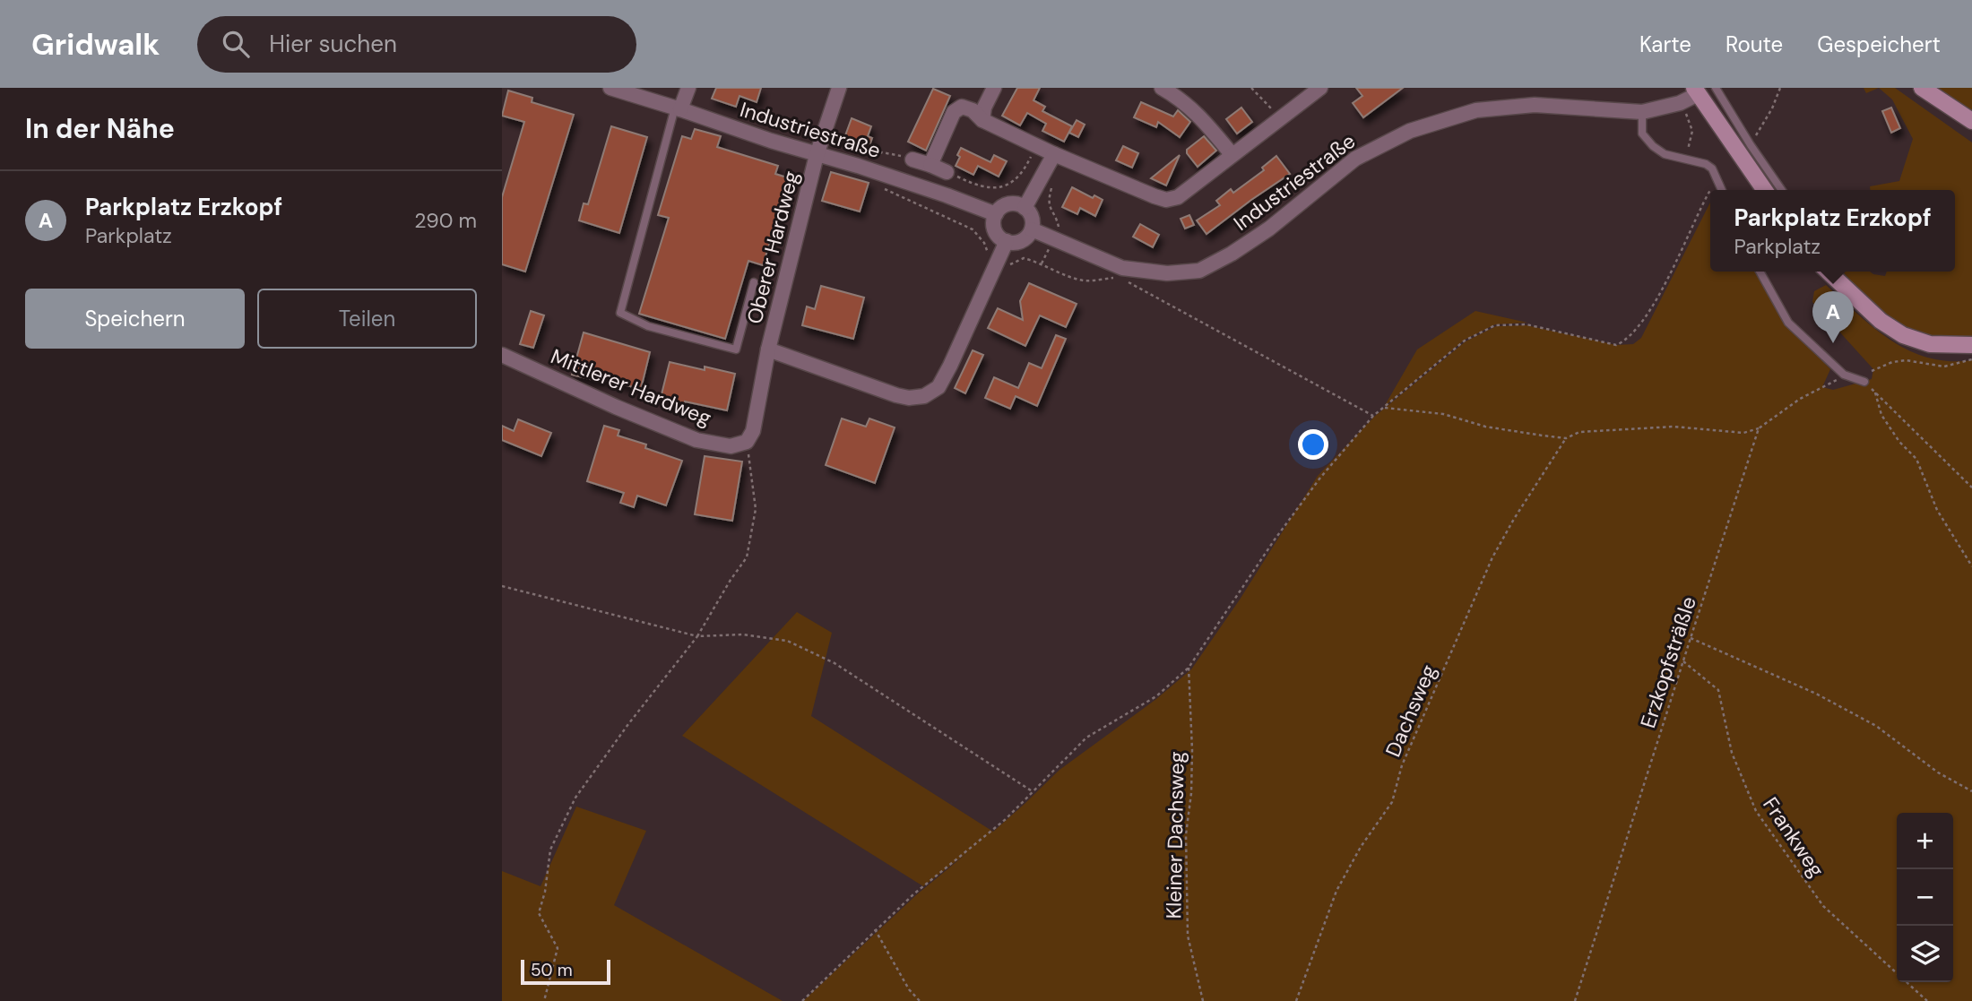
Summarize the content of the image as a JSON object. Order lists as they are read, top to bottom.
{
  "streets": {
    "street": ["Industriestraße", "Oberer Hardweg", "Mittlerer Hardweg"],
    "path": [
      "Erzkopfsträßle",
      "Dachsweg",
      "Kleiner Dachsweg",
      "Frankweg"
    ]
  },
  "crossings": [
    ["Industriestraße", "Oberer Hardweg"],
    ["Oberer Hardweg", "Mittlerer Hardweg"],
    ["Erzkopfsträßle", "Frankweg"]
  ],
  "scale_bar": "50 m",
  "page": {
    "header": "Gridwalk",
    "search": "Hier suchen",
    "nav": ["Karte", "Route", "Gespeichert"],
    "heading": "In der Nähe",
    "list": [
      {
        "mark": "A",
        "name": "Parkplatz Erzkopf",
        "note": "Parkplatz",
        "value": "290 m"
      }
    ],
    "popup": ["Parkplatz Erzkopf", "Parkplatz"],
    "buttons": ["Speichern", "Teilen"],
    "pins": "A",
    "map_buttons": ["+", "−"],
    "scale": "50 m"
  }
}
